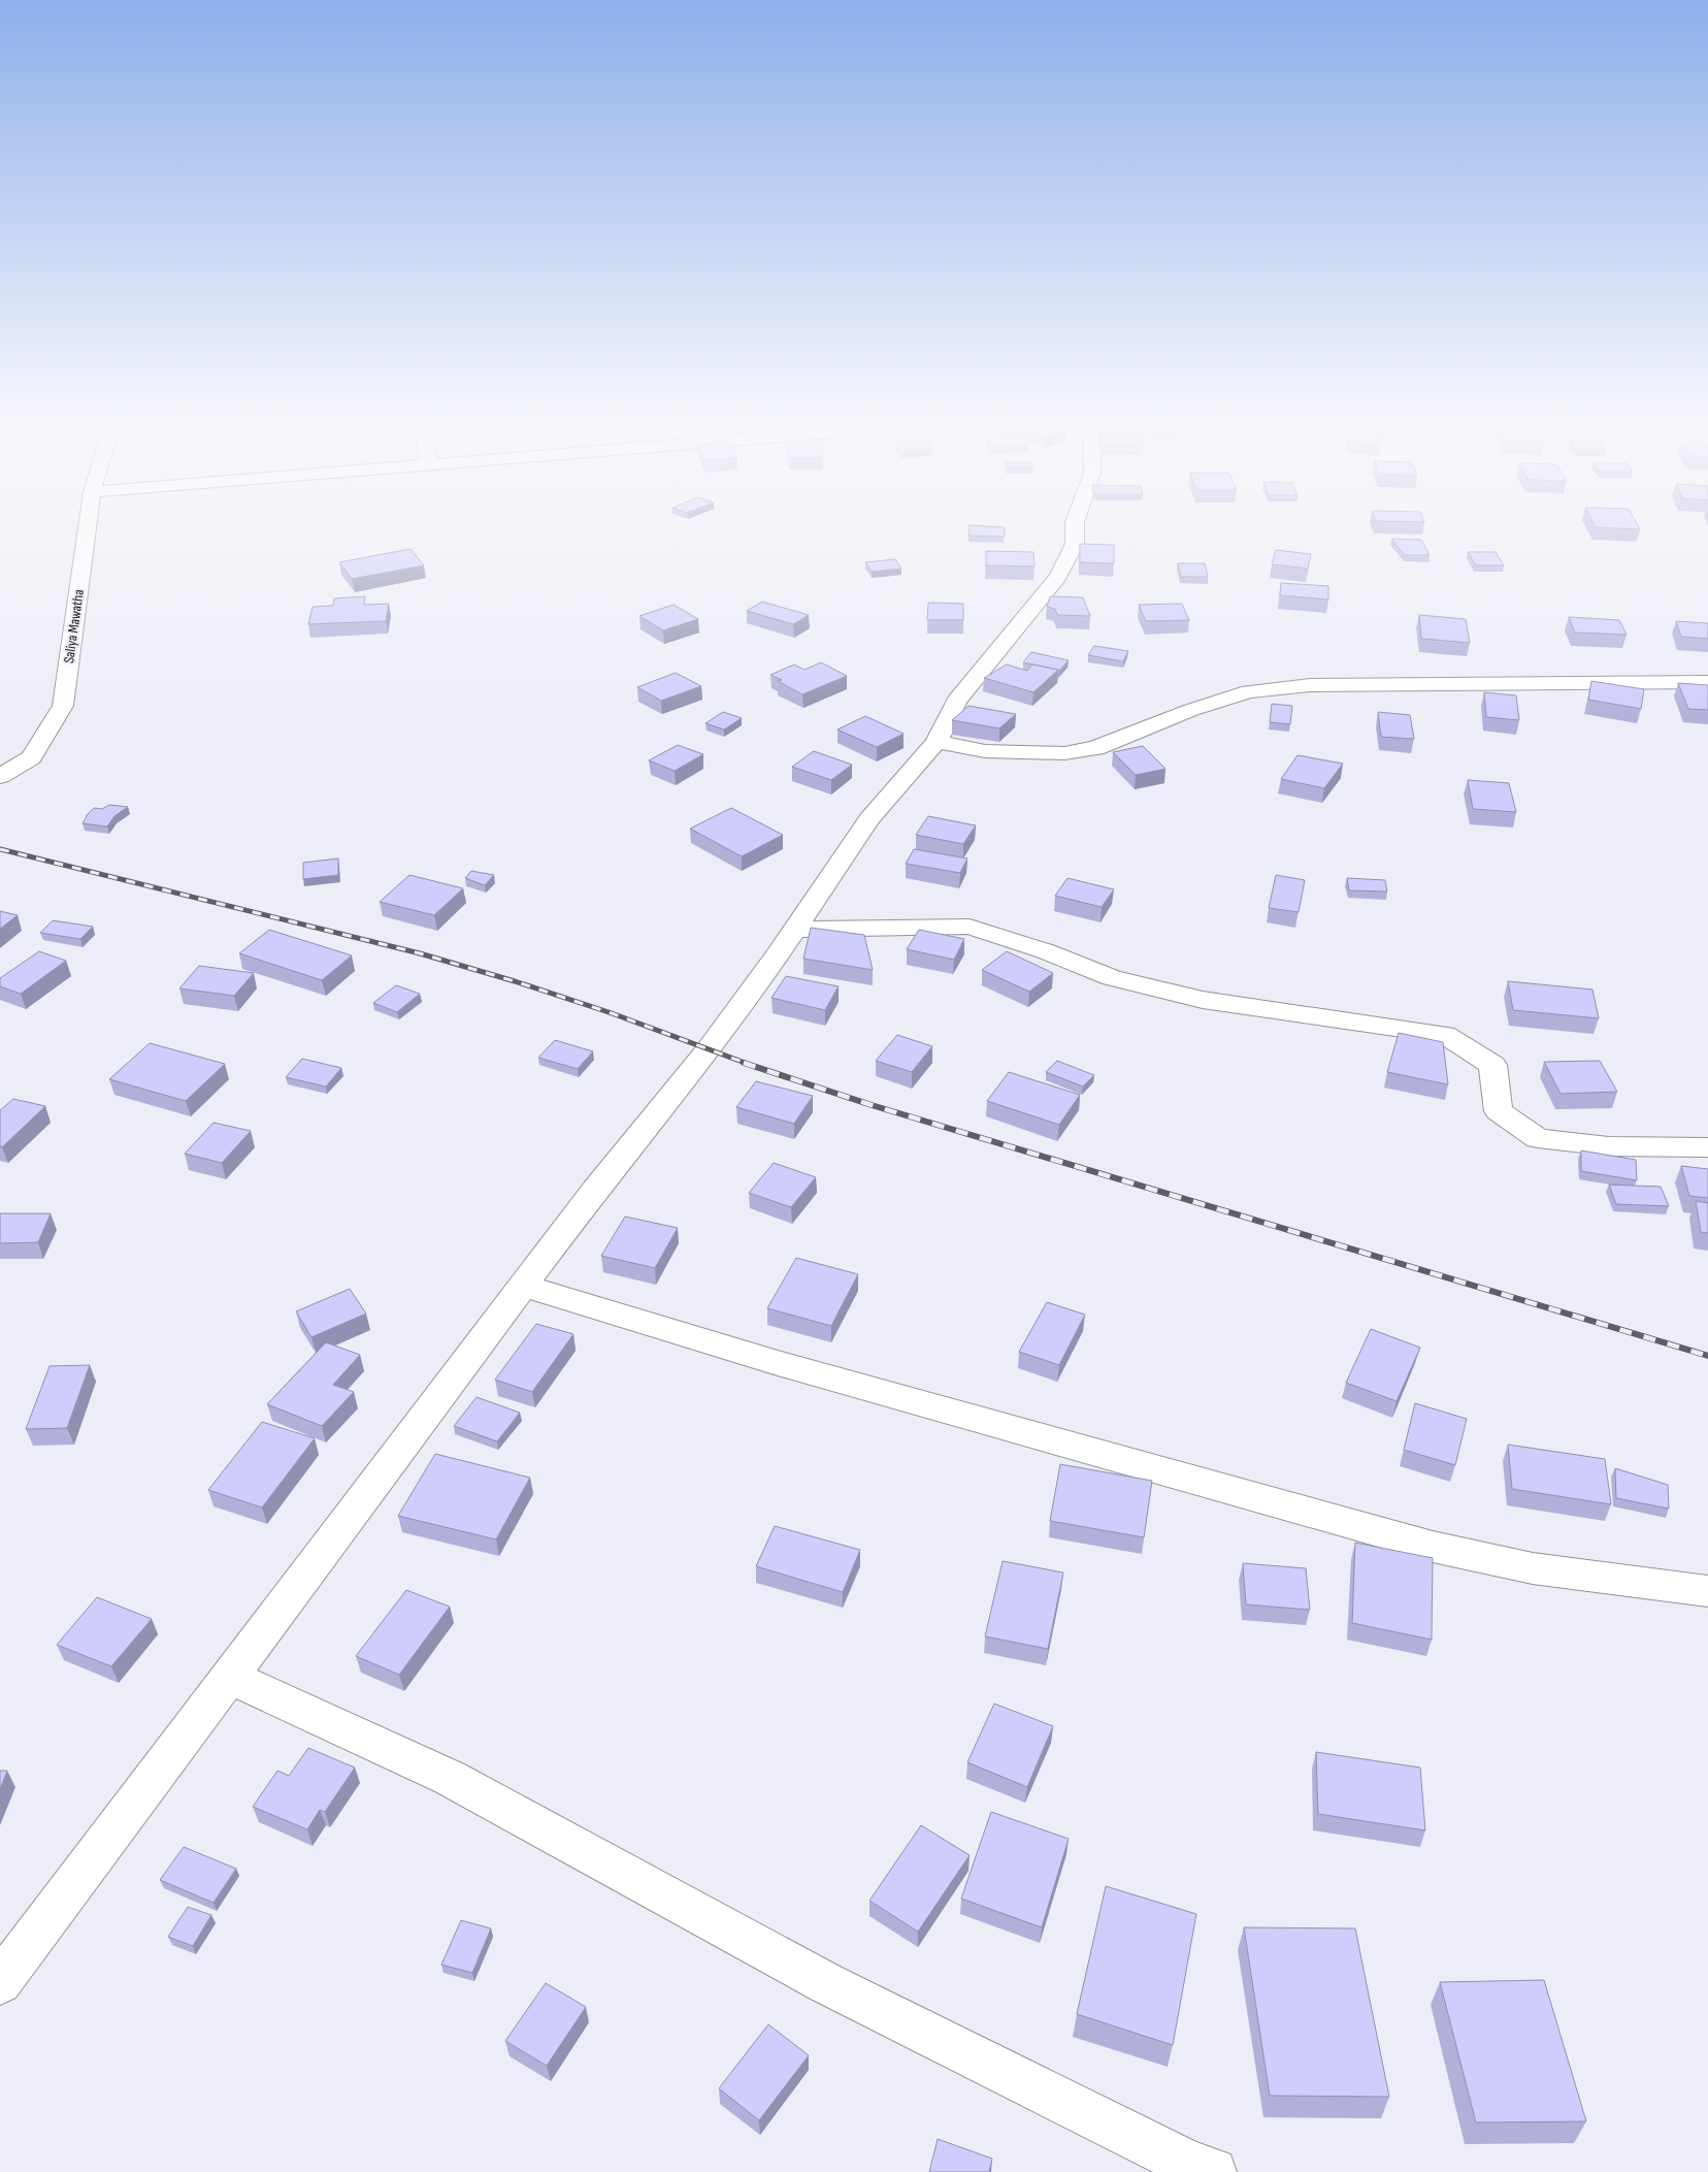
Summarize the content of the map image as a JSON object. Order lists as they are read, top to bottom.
{
  "streets": {
    "street": ["Saliya Mawatha"]
  }
}
